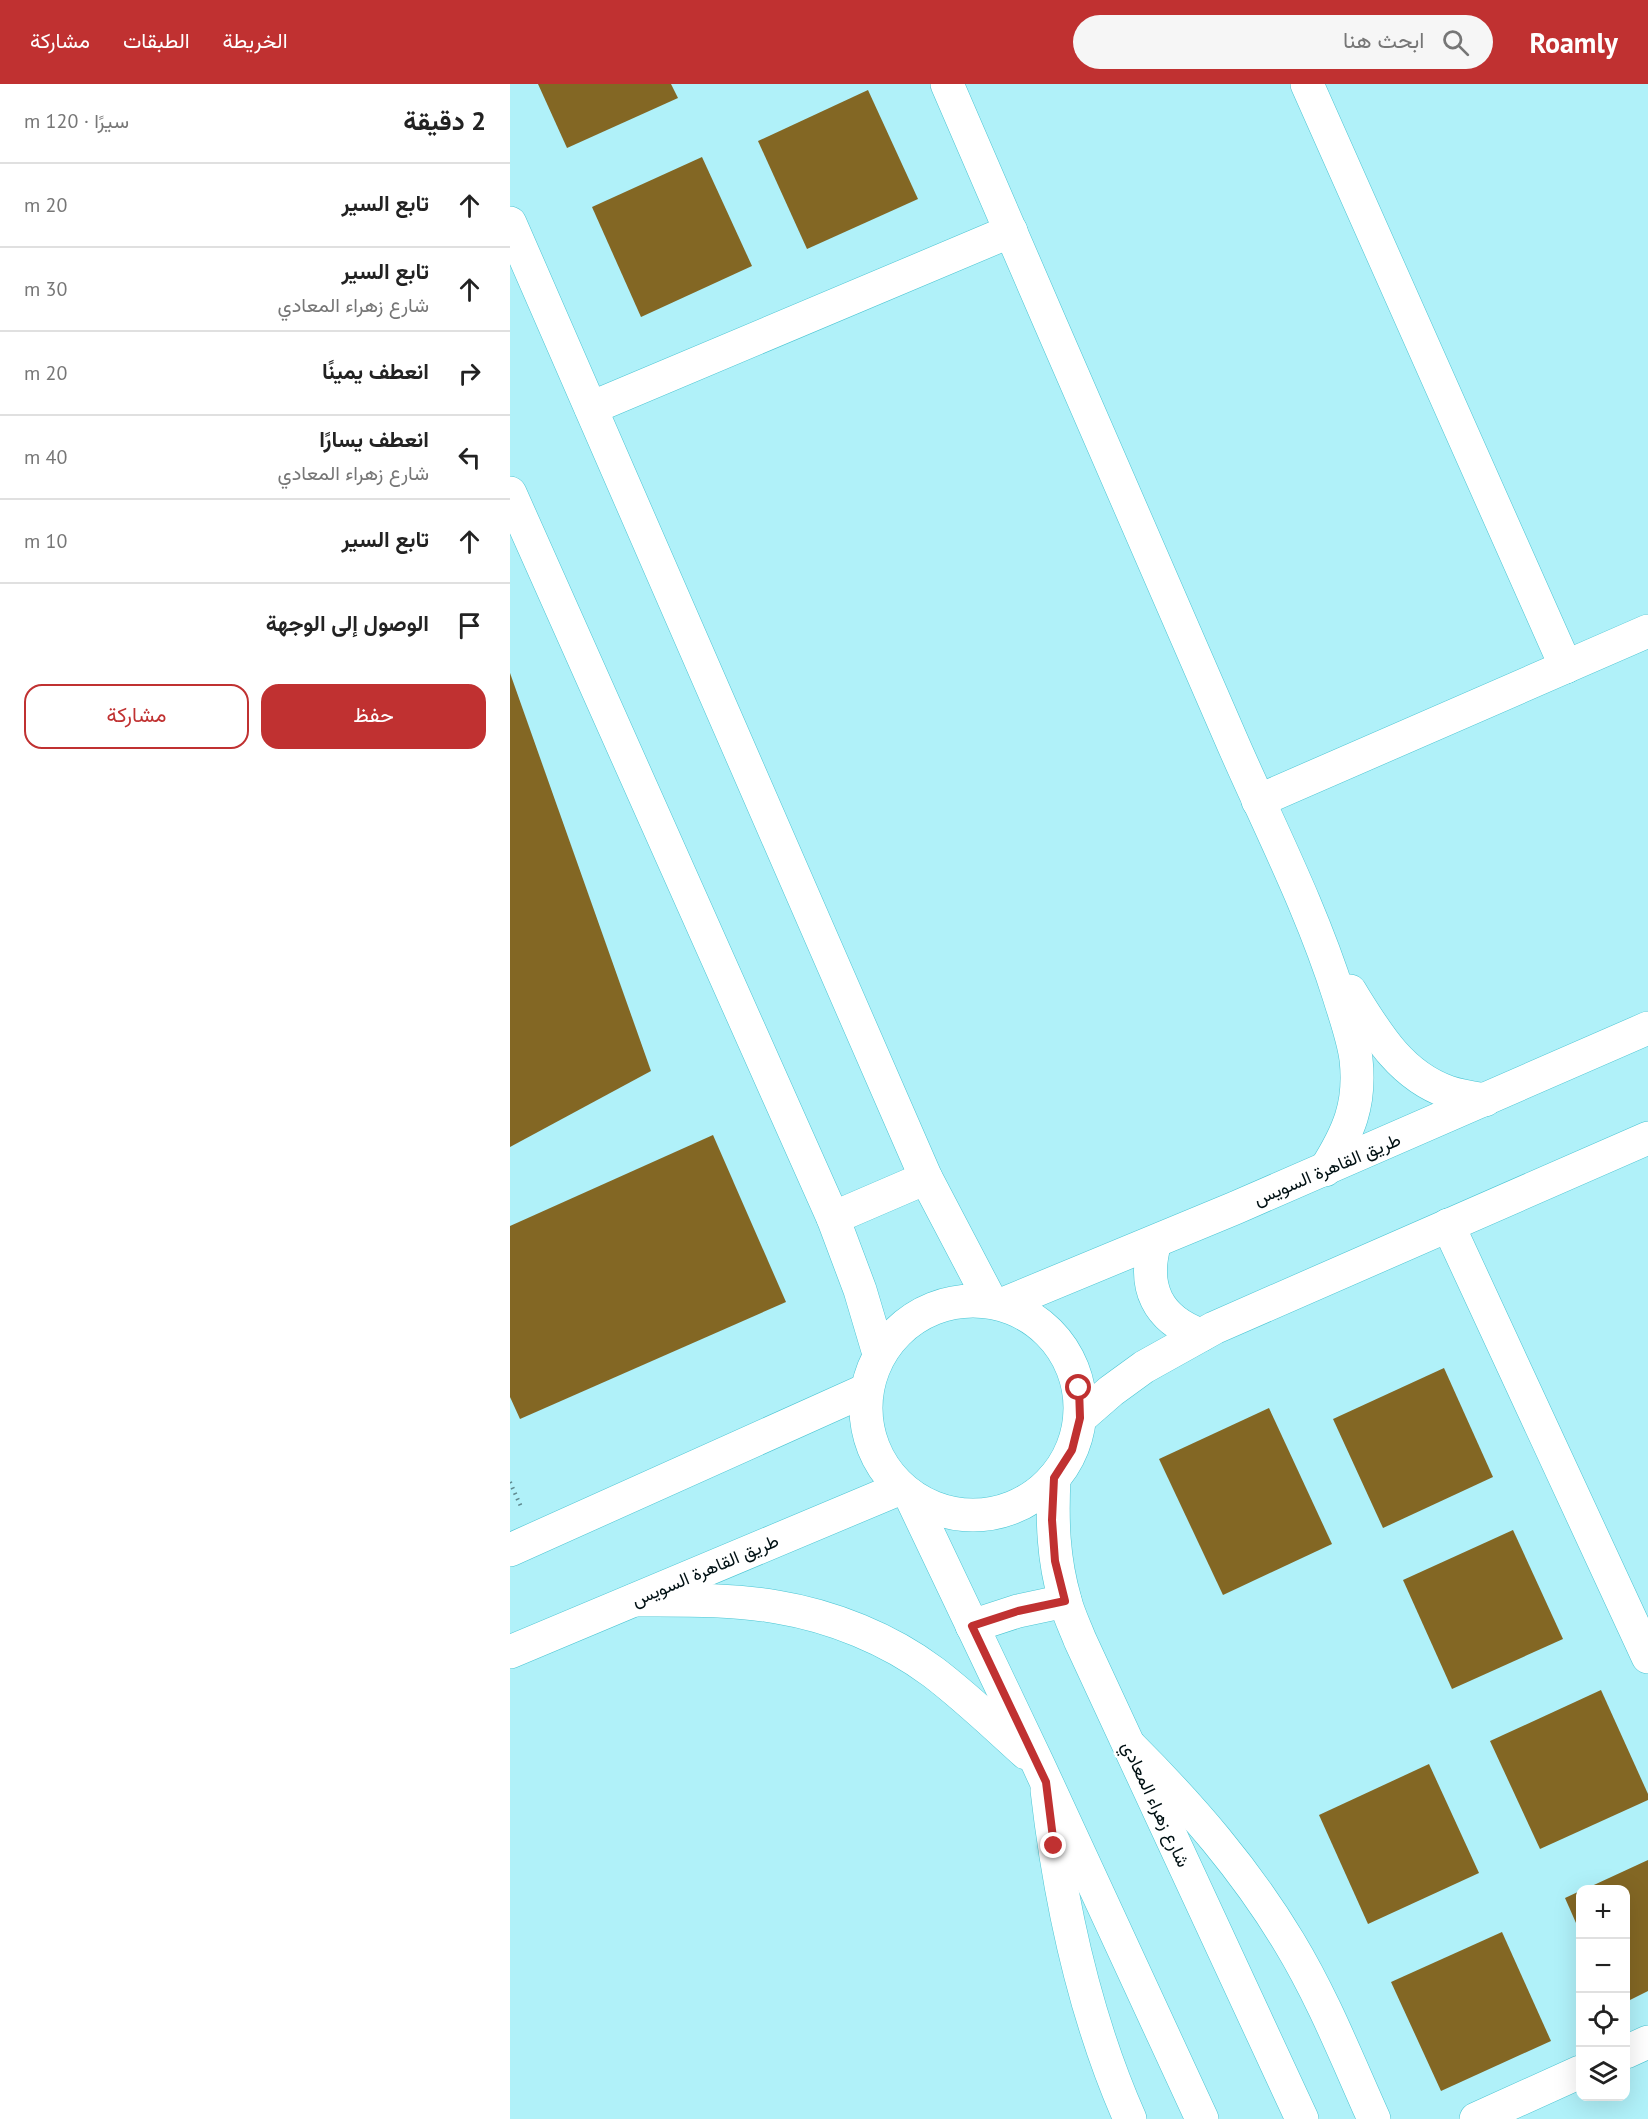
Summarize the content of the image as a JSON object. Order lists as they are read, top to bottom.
{
  "streets": {
    "street": ["طريق القاهرة السويس", "شارع زهراء المعادي"]
  },
  "crossings": [
    ["طريق القاهرة السويس", "شارع زهراء المعادي"]
  ],
  "page": {
    "header": "Roamly",
    "search": "ابحث هنا",
    "nav": ["الخريطة", "الطبقات", "مشاركة"],
    "heading": ["2 دقيقة", "سيرًا · 120 m"],
    "list": [
      ["تابع السير", "20 m"],
      ["تابع السير", "شارع زهراء المعادي", "30 m"],
      ["انعطف يمينًا", "20 m"],
      ["انعطف يسارًا", "شارع زهراء المعادي", "40 m"],
      ["تابع السير", "10 m"],
      "الوصول إلى الوجهة"
    ],
    "buttons": ["حفظ", "مشاركة"],
    "map_buttons": ["+", "−"]
  }
}
